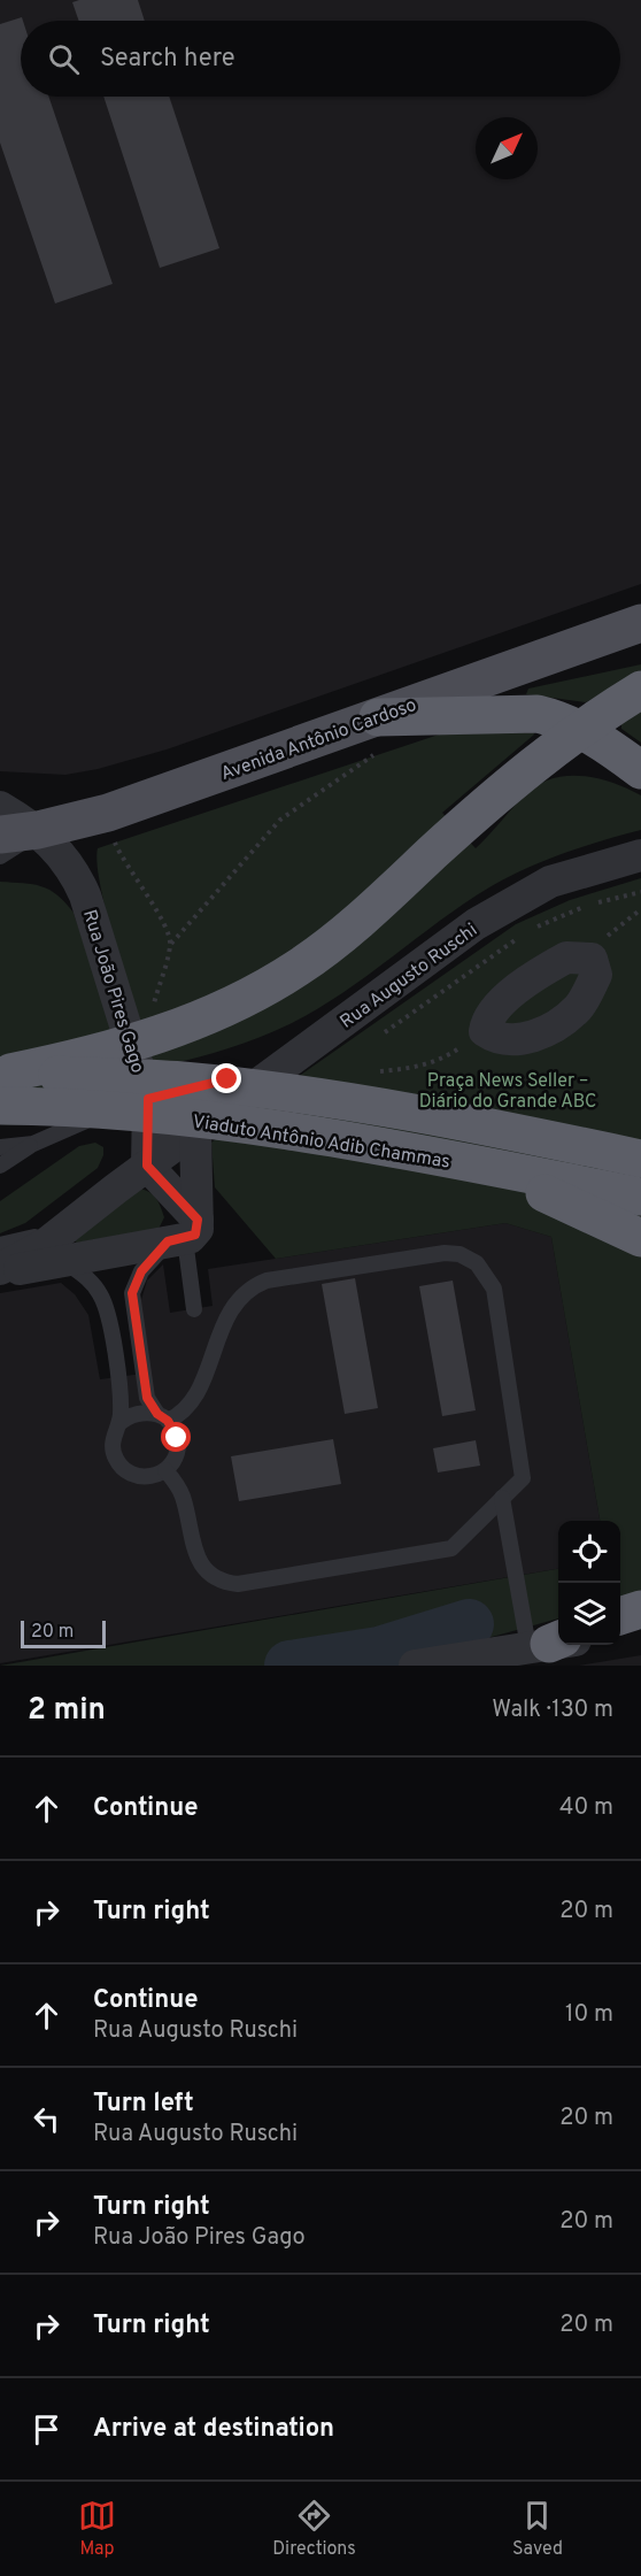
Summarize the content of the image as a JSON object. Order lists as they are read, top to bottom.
{
  "streets": {
    "highway": ["Viaduto Antônio Adib Chammas"],
    "main road": ["Avenida Antônio Cardoso"],
    "street": ["Rua Augusto Ruschi", "Rua João Pires Gago"]
  },
  "crossings": [
    ["Avenida Antônio Cardoso", "Rua João Pires Gago"],
    ["Rua Augusto Ruschi", "Rua João Pires Gago"]
  ],
  "parks": ["Praça News Seller – Diário do Grande ABC"],
  "scale_bar": "20 m",
  "north": "top right",
  "page": {
    "search": "Search here",
    "scale": "20 m",
    "heading": ["2 min", "Walk · 130 m"],
    "list": [
      ["Continue", "40 m"],
      ["Turn right", "20 m"],
      ["Continue", "Rua Augusto Ruschi", "10 m"],
      ["Turn left", "Rua Augusto Ruschi", "20 m"],
      ["Turn right", "Rua João Pires Gago", "20 m"],
      ["Turn right", "20 m"],
      "Arrive at destination"
    ],
    "nav": ["Map", "Directions", "Saved"]
  }
}
